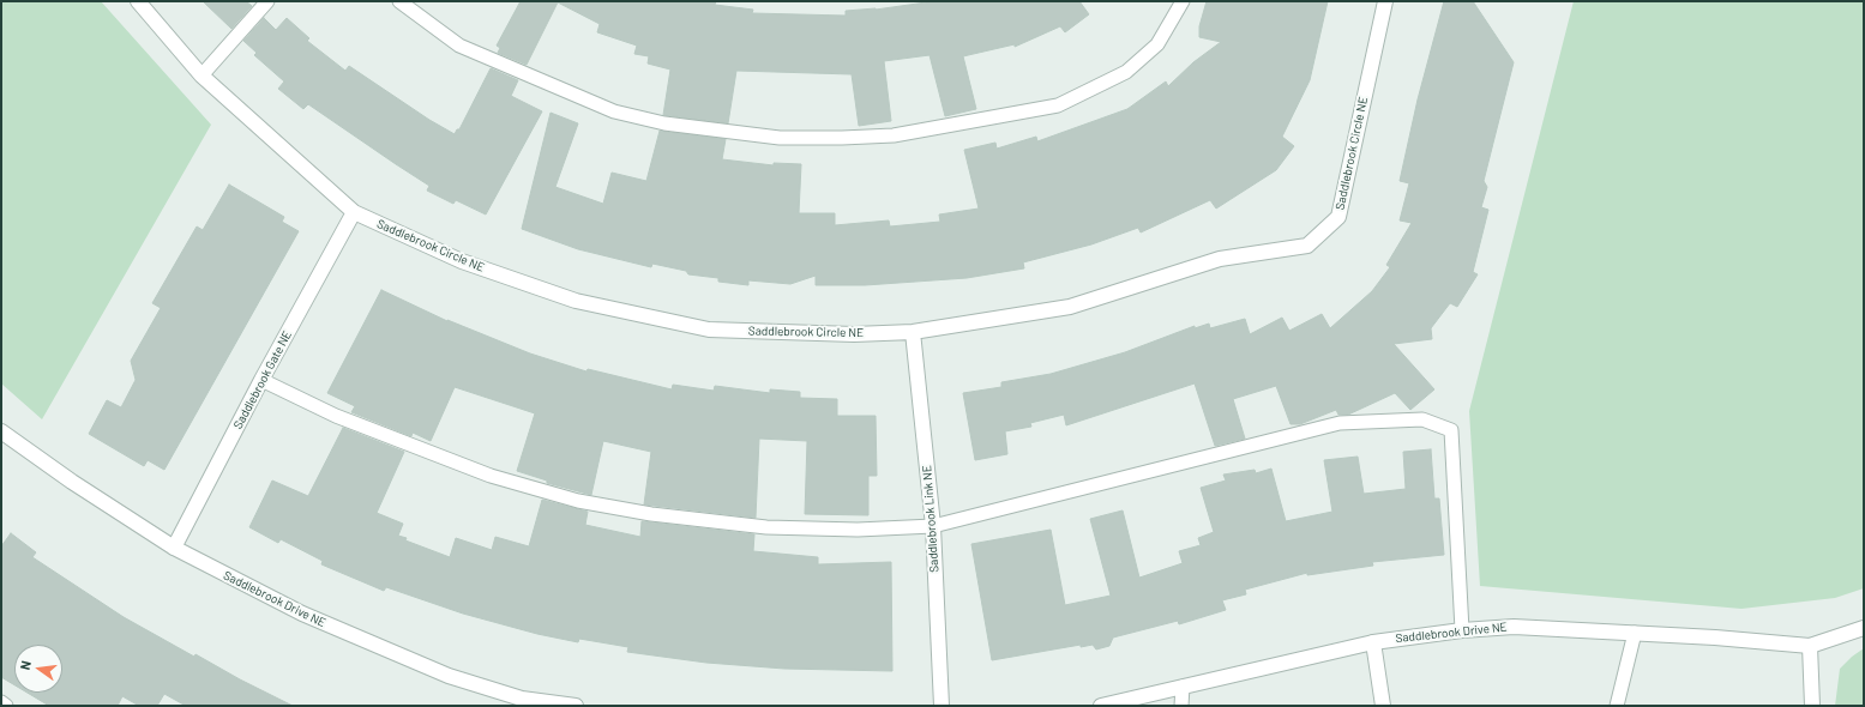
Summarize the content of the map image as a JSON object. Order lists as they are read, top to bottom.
{
  "streets": {
    "street": [
      "Saddlebrook Circle NE",
      "Saddlebrook Gate NE",
      "Saddlebrook Link NE",
      "Saddlebrook Drive NE"
    ]
  },
  "crossings": [
    ["Saddlebrook Circle NE", "Saddlebrook Gate NE"],
    ["Saddlebrook Circle NE", "Saddlebrook Link NE"],
    ["Saddlebrook Gate NE", "Saddlebrook Drive NE"]
  ],
  "north": "left"
}
